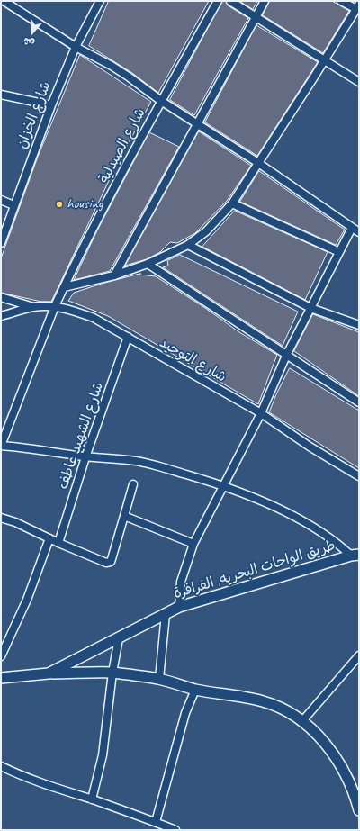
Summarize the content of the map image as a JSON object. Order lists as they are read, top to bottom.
{
  "streets": {
    "main road": ["طريق الواحات البحريه, الفرافرة"],
    "street": [
      "شارع الخزان",
      "شارع الصيدلية",
      "شارع التوحيد",
      "شارع الشهيد عاطف"
    ]
  },
  "crossings": [
    ["شارع الصيدلية", "شارع التوحيد"],
    ["شارع التوحيد", "شارع الشهيد عاطف"]
  ],
  "places": ["housing"],
  "north": "bottom"
}
